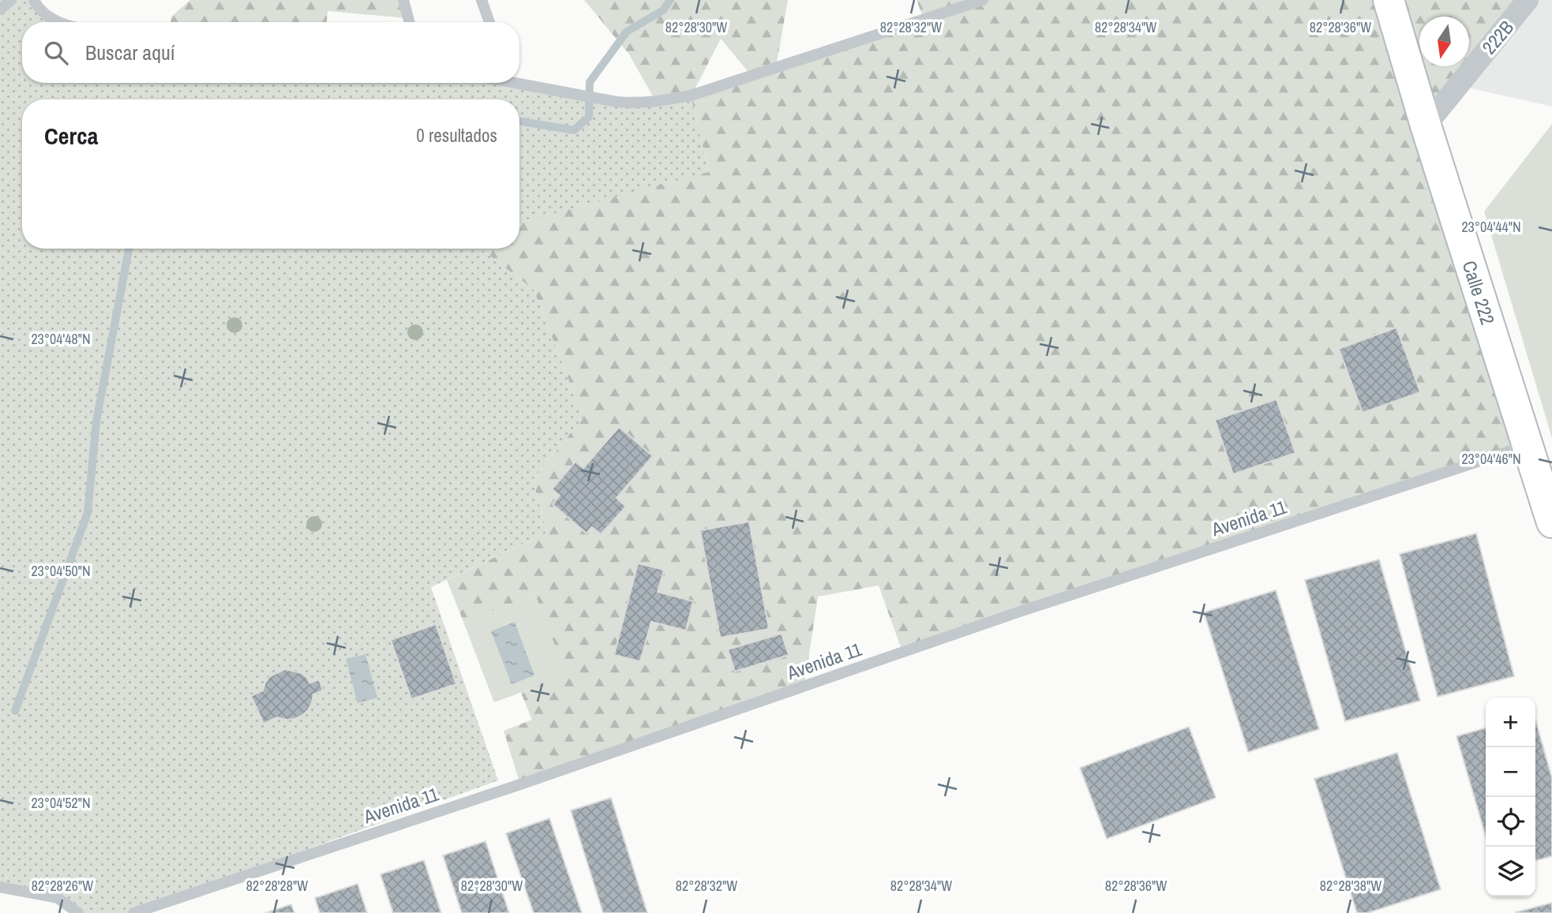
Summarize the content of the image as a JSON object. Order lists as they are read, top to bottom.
{
  "streets": {
    "main road": ["Calle 222"],
    "street": ["222B"],
    "lane": ["Avenida 11"]
  },
  "crossings": [
    ["222B", "Calle 222"],
    ["Calle 222", "Avenida 11"]
  ],
  "north": "bottom",
  "page": {
    "search": "Buscar aquí",
    "heading": ["Cerca", "0 resultados"],
    "map_buttons": ["+", "−"]
  },
  "coordinates": [
    "82°28'30\"W",
    "82°28'32\"W",
    "82°28'34\"W",
    "82°28'36\"W",
    "23°04'44\"N",
    "23°04'48\"N",
    "23°04'46\"N",
    "23°04'50\"N",
    "23°04'52\"N",
    "82°28'26\"W",
    "82°28'28\"W",
    "82°28'38\"W"
  ]
}
